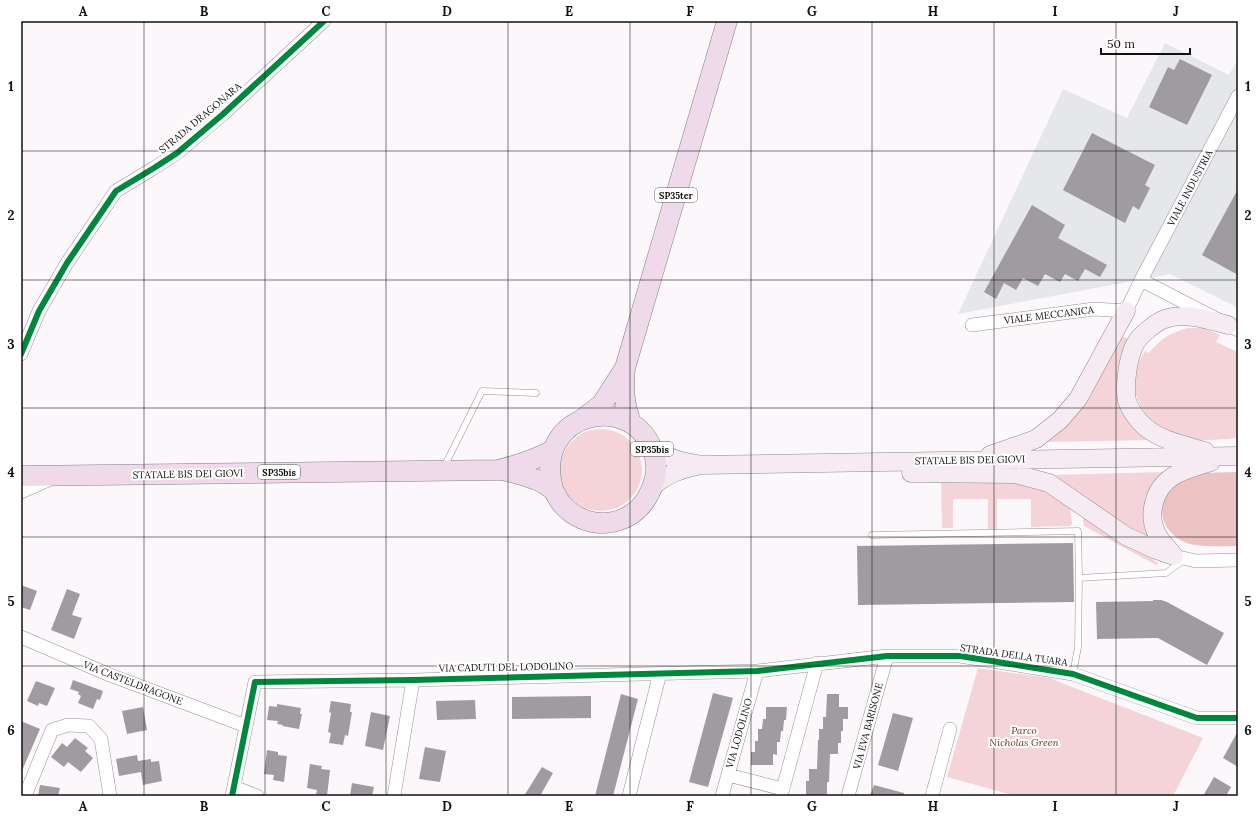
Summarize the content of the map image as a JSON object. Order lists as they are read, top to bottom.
{
  "streets": {
    "main road": ["SP35ter", "SP35bis", "STATALE BIS DEI GIOVI"],
    "street": [
      "STRADA DRAGONARA",
      "VIALE INDUSTRIA",
      "VIALE MECCANICA",
      "STRADA DELLA TUARA",
      "VIA CADUTI DEL LODOLINO",
      "VIA CASTELDRAGONE",
      "VIA EVA BARISONE",
      "VIA LODOLINO"
    ]
  },
  "crossings": [
    ["VIALE INDUSTRIA", "VIALE MECCANICA"],
    ["SP35ter", "STATALE BIS DEI GIOVI"],
    ["STRADA DELLA TUARA", "VIA CADUTI DEL LODOLINO"],
    ["STRADA DELLA TUARA", "VIA EVA BARISONE"],
    ["STRADA DELLA TUARA", "VIA LODOLINO"],
    ["VIA CADUTI DEL LODOLINO", "VIA CASTELDRAGONE"],
    ["VIA CADUTI DEL LODOLINO", "VIA LODOLINO"]
  ],
  "parks": ["Parco Nicholas Green"],
  "scale_bar": "50 m",
  "grid": {
    "columns": [
      "A",
      "B",
      "C",
      "D",
      "E",
      "F",
      "G",
      "H",
      "I",
      "J"
    ],
    "rows": [
      "1",
      "2",
      "3",
      "4",
      "5",
      "6"
    ]
  }
}
